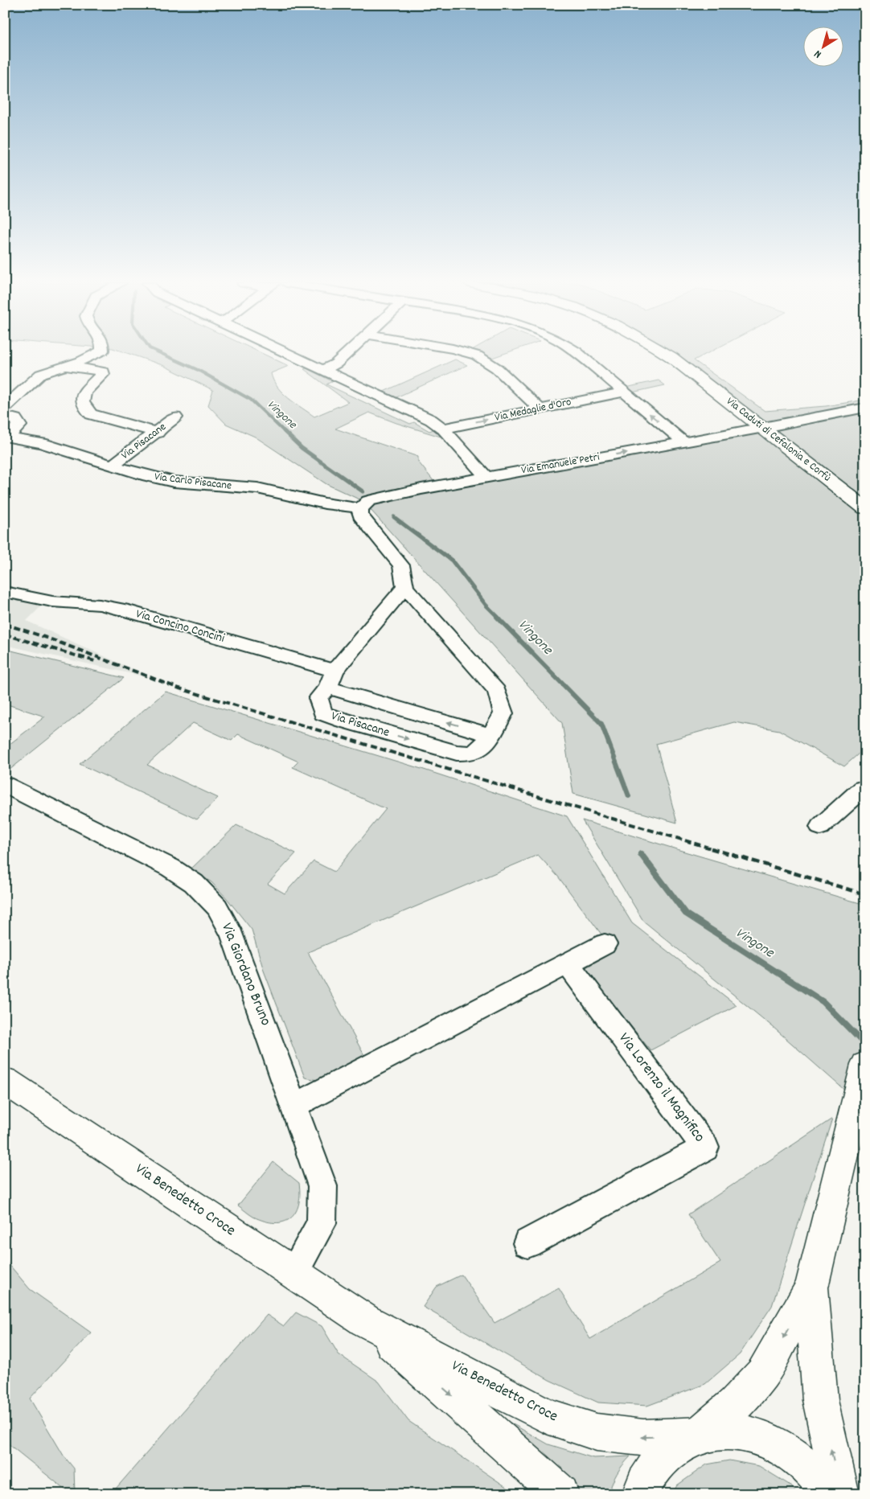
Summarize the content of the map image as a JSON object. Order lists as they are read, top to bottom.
{
  "streets": {
    "street": [
      "Via Medaglie d'Oro",
      "Via Caduti di Cefalonia e Corfù",
      "Via Pisacane",
      "Via Emanuele Petri",
      "Via Carlo Pisacane",
      "Via Concino Concini",
      "Via Giordano Bruno",
      "Via Lorenzo il Magnifico",
      "Via Benedetto Croce"
    ]
  },
  "crossings": [
    ["Via Caduti di Cefalonia e Corfù", "Via Emanuele Petri"],
    ["Via Pisacane", "Via Carlo Pisacane"],
    ["Via Pisacane", "Via Concino Concini"],
    ["Via Emanuele Petri", "Via Carlo Pisacane"],
    ["Via Giordano Bruno", "Via Benedetto Croce"]
  ],
  "one_way": ["Via Medaglie d'Oro", "Via Emanuele Petri"],
  "water": ["Vingone"],
  "north": "bottom left"
}
